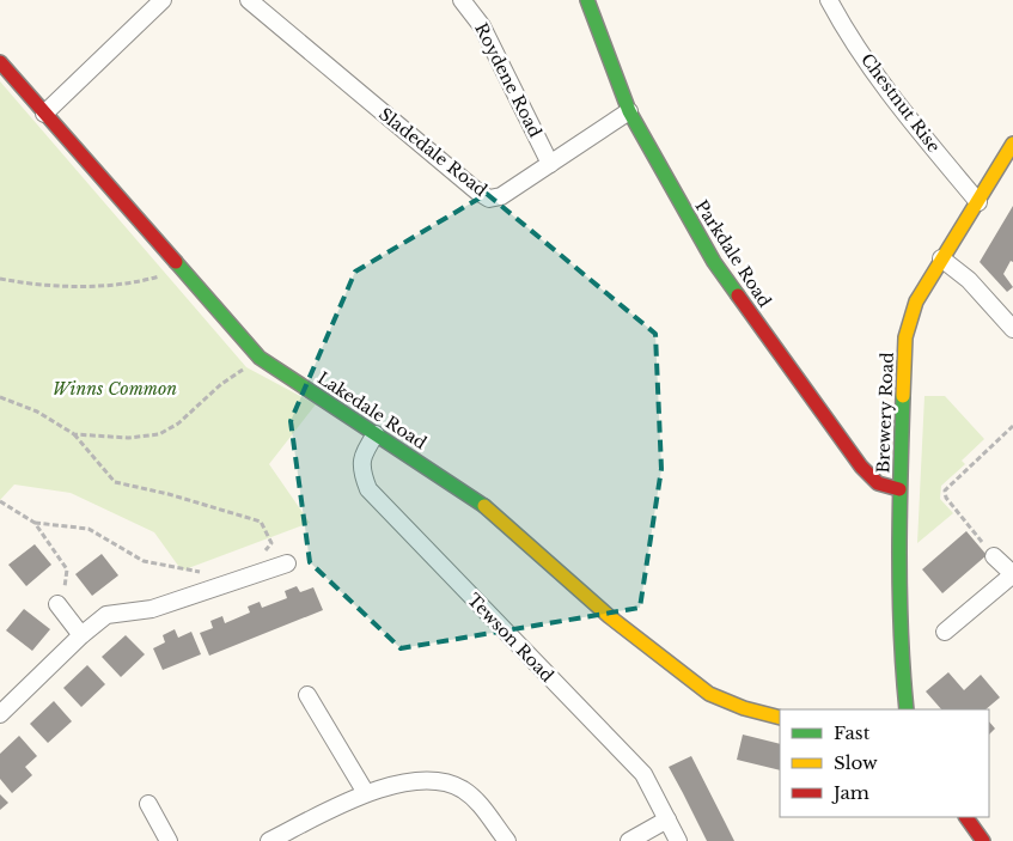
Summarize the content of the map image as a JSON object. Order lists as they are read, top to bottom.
{
  "streets": {
    "street": [
      "Roydene Road",
      "Chestnut Rise",
      "Sladedale Road",
      "Parkdale Road",
      "Lakedale Road",
      "Brewery Road",
      "Tewson Road"
    ]
  },
  "crossings": [
    ["Roydene Road", "Sladedale Road"],
    ["Chestnut Rise", "Brewery Road"],
    ["Sladedale Road", "Parkdale Road"],
    ["Parkdale Road", "Brewery Road"],
    ["Lakedale Road", "Tewson Road"]
  ],
  "parks": ["Winns Common"],
  "legend": ["Fast", "Slow", "Jam"]
}
